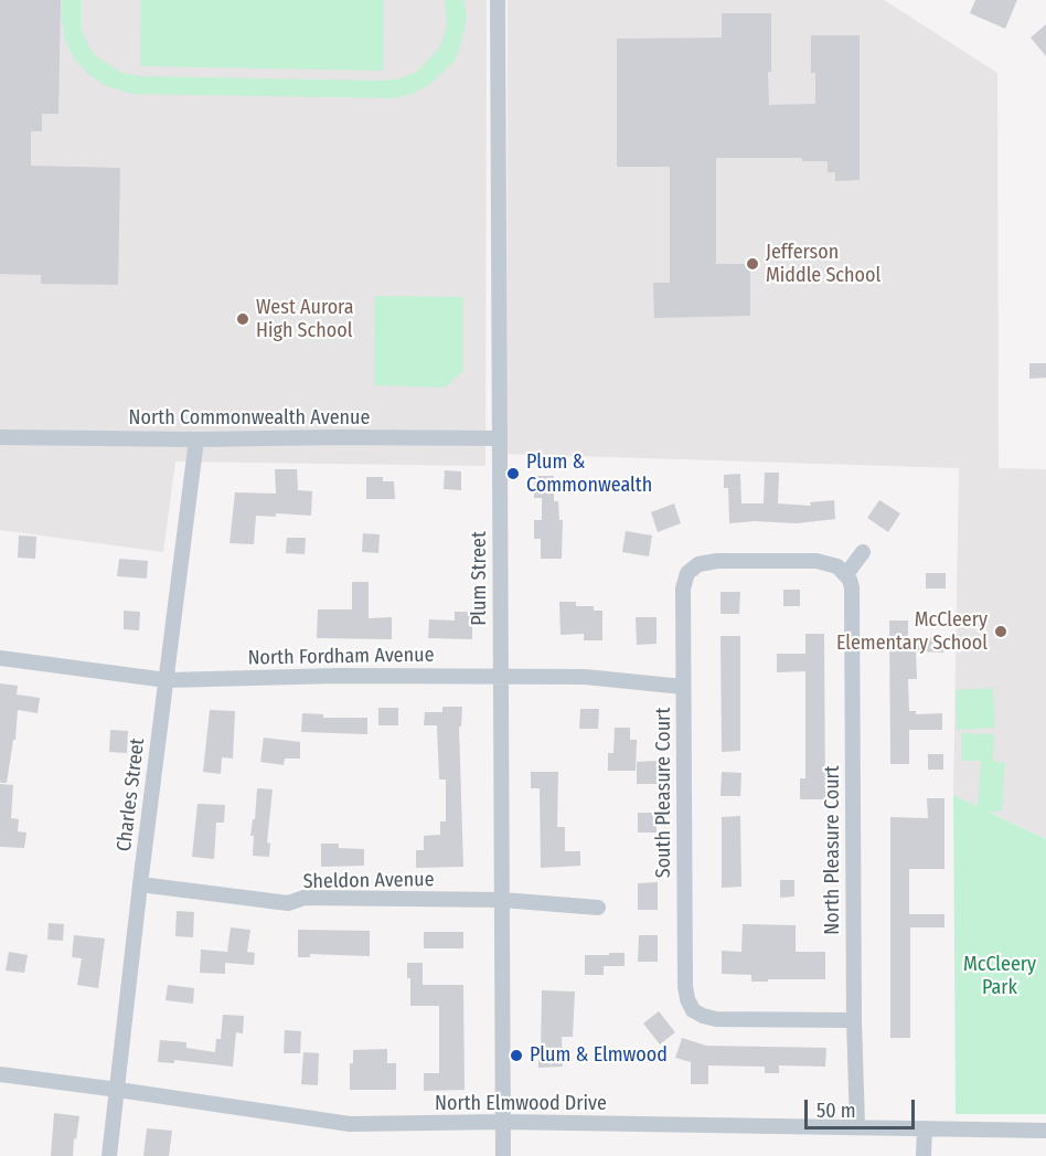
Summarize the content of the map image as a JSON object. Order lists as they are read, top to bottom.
{
  "streets": {
    "street": [
      "North Commonwealth Avenue",
      "Plum Street",
      "North Fordham Avenue",
      "South Pleasure Court",
      "Charles Street",
      "North Pleasure Court",
      "Sheldon Avenue",
      "North Elmwood Drive"
    ]
  },
  "crossings": [
    ["North Commonwealth Avenue", "Plum Street"],
    ["North Commonwealth Avenue", "Charles Street"],
    ["Plum Street", "North Fordham Avenue"],
    ["Plum Street", "Sheldon Avenue"],
    ["Plum Street", "North Elmwood Drive"],
    ["North Fordham Avenue", "South Pleasure Court"],
    ["North Fordham Avenue", "Charles Street"],
    ["South Pleasure Court", "North Pleasure Court"],
    ["Charles Street", "Sheldon Avenue"],
    ["Charles Street", "North Elmwood Drive"],
    ["North Pleasure Court", "North Elmwood Drive"]
  ],
  "parks": ["McCleery Park"],
  "places": [
    "Jefferson Middle School",
    "West Aurora High School",
    "Plum & Commonwealth",
    "McCleery Elementary School",
    "Plum & Elmwood"
  ],
  "scale_bar": "50 m"
}
